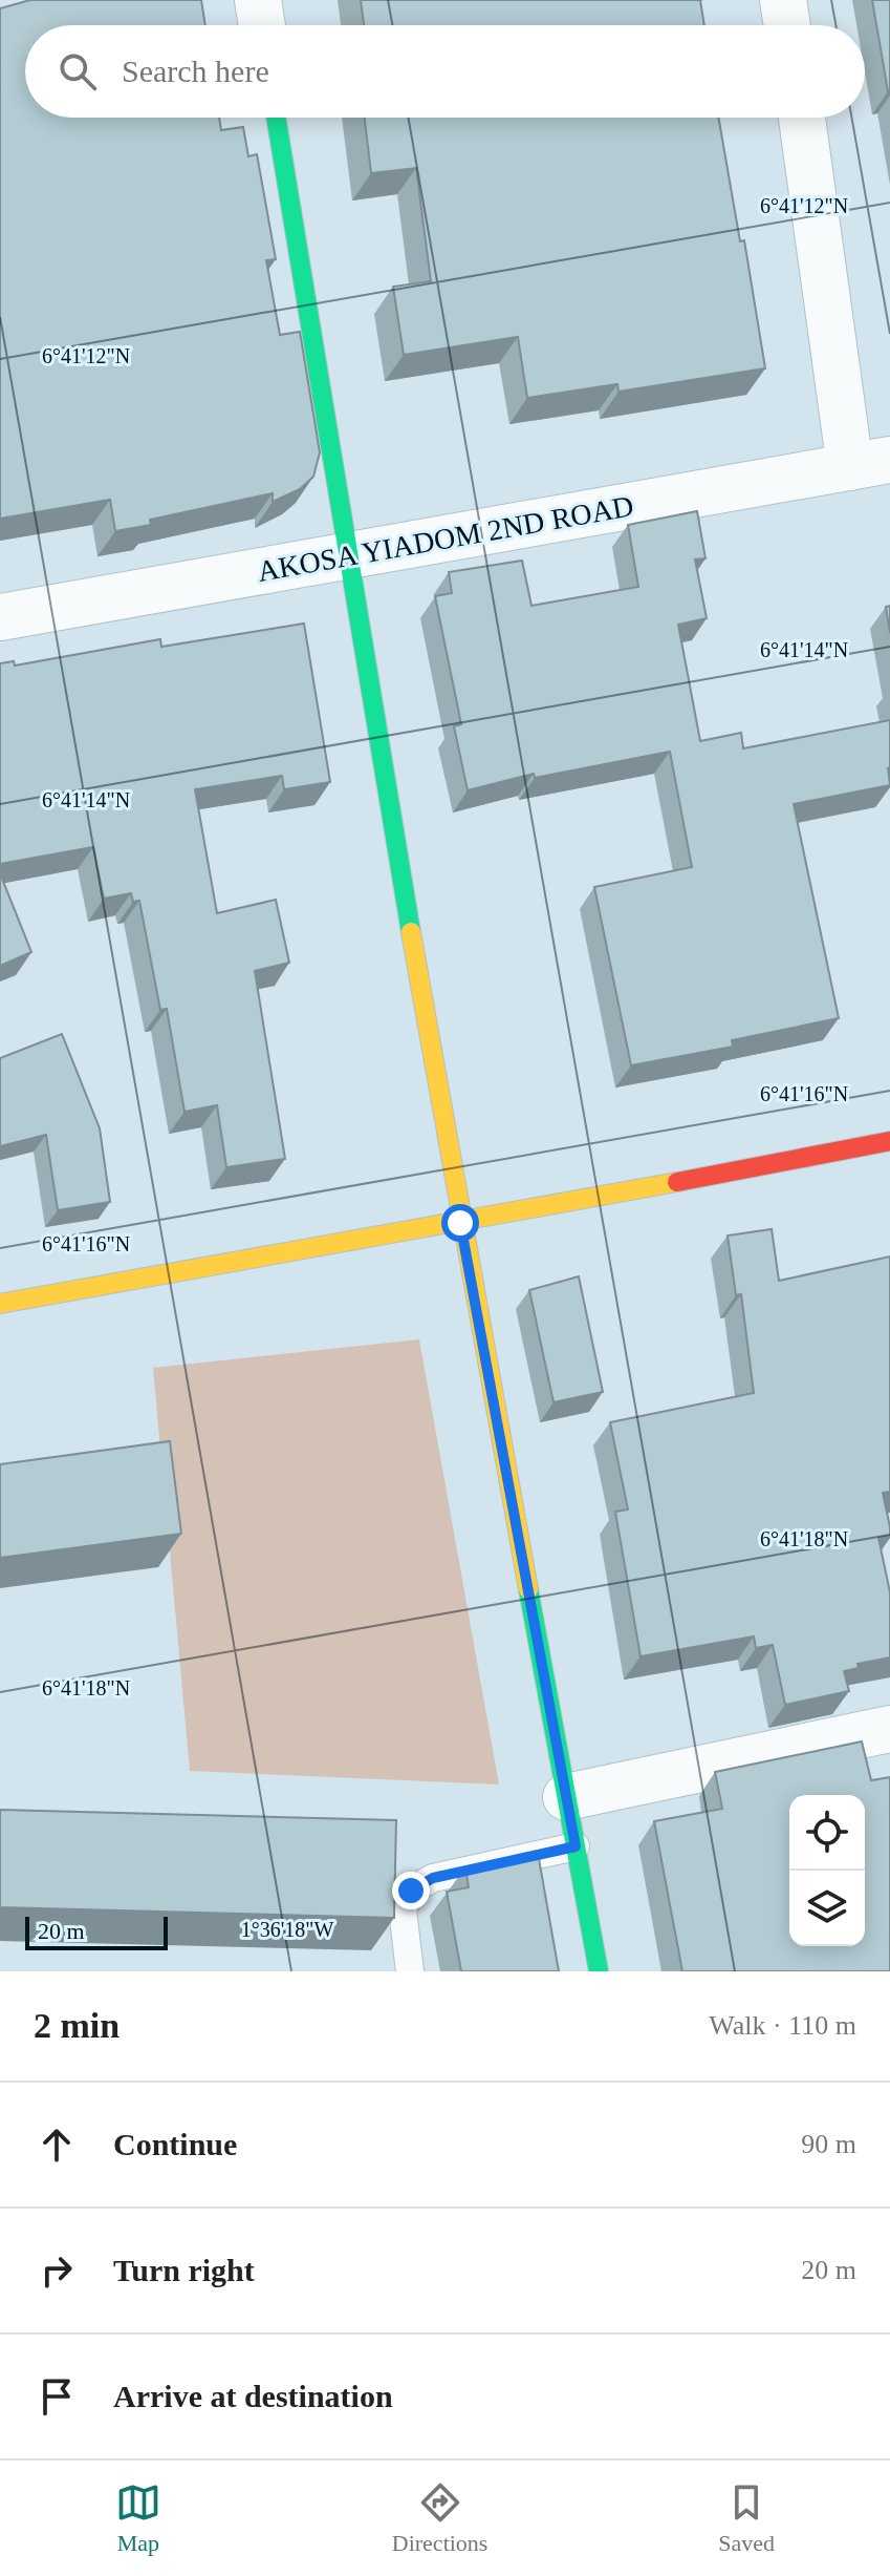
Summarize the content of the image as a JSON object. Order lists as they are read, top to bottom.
{
  "streets": {
    "street": ["AKOSA YIADOM 2ND ROAD"]
  },
  "scale_bar": "20 m",
  "page": {
    "search": "Search here",
    "scale": "20 m",
    "heading": ["2 min", "Walk · 110 m"],
    "list": [
      ["Continue", "90 m"],
      ["Turn right", "20 m"],
      "Arrive at destination"
    ],
    "nav": ["Map", "Directions", "Saved"]
  },
  "coordinates": [
    "6°41'12\"N",
    "6°41'14\"N",
    "6°41'16\"N",
    "6°41'18\"N",
    "1°36'18\"W"
  ]
}
